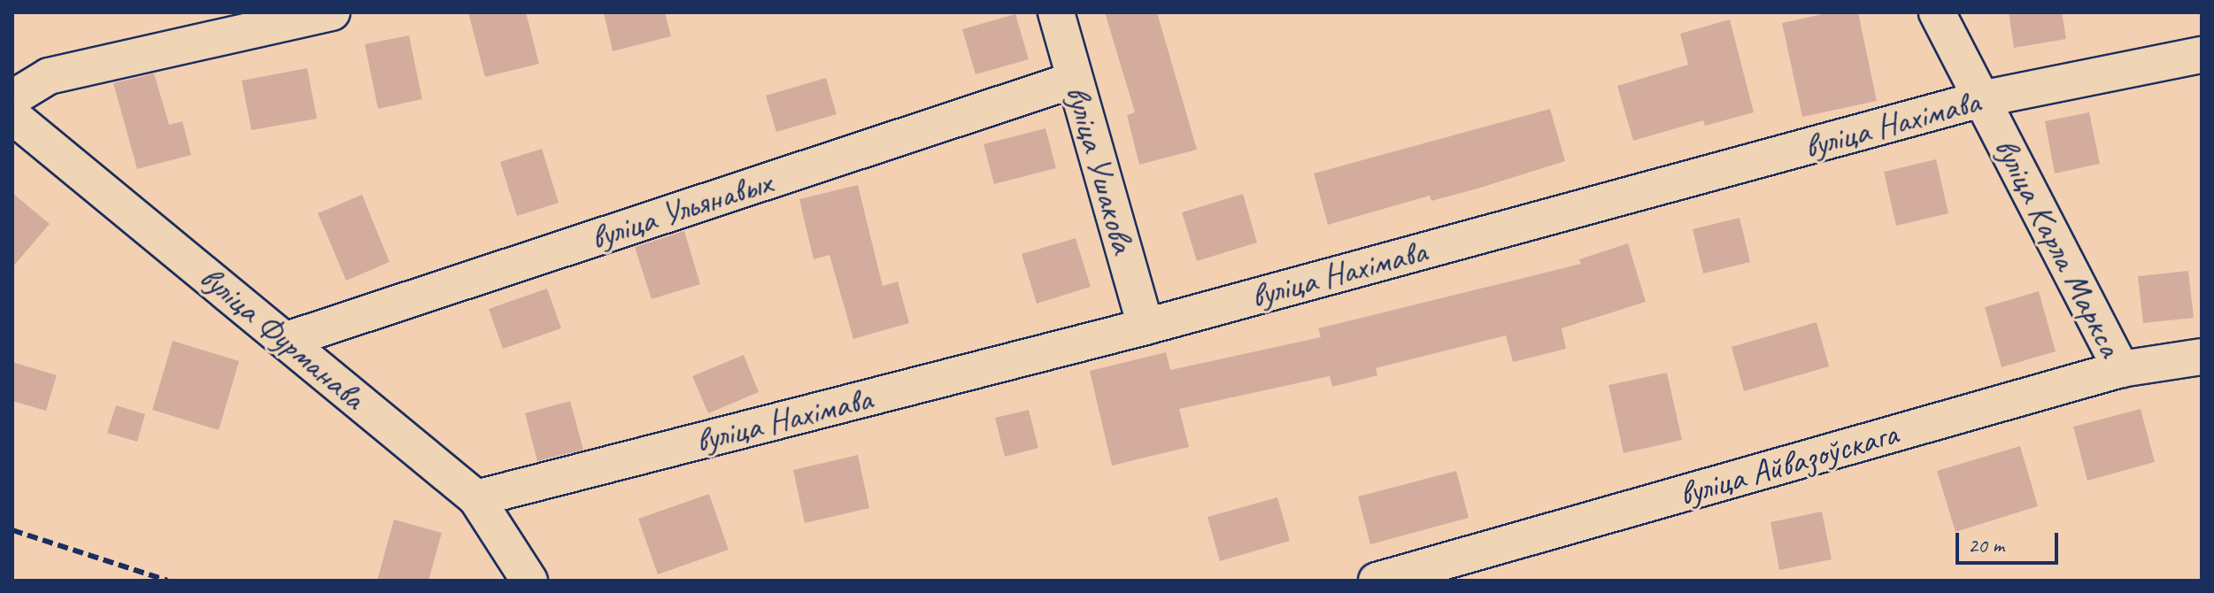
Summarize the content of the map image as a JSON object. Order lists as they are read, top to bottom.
{
  "streets": {
    "street": [
      "вуліца Нахімава",
      "вуліца Ушакова",
      "вуліца Ульянавых",
      "вуліца Карла Маркса",
      "вуліца Фурманава",
      "вуліца Айвазоўскага"
    ]
  },
  "crossings": [
    ["вуліца Нахімава", "вуліца Ушакова"],
    ["вуліца Нахімава", "вуліца Карла Маркса"],
    ["вуліца Нахімава", "вуліца Фурманава"],
    ["вуліца Ушакова", "вуліца Ульянавых"],
    ["вуліца Ульянавых", "вуліца Фурманава"],
    ["вуліца Карла Маркса", "вуліца Айвазоўскага"]
  ],
  "scale_bar": "20 m"
}
